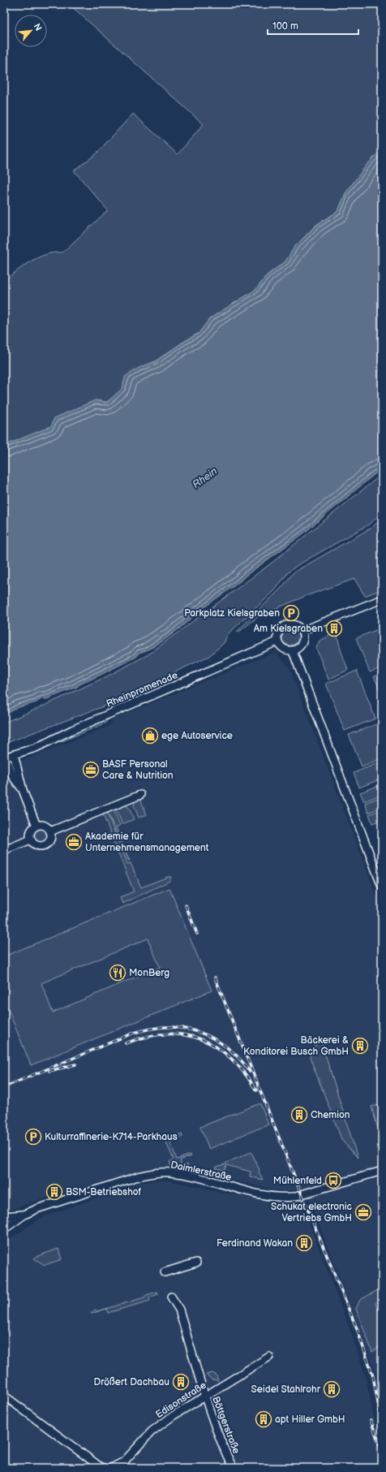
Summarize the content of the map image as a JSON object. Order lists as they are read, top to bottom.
{
  "streets": {
    "street": [
      "Rheinpromenade",
      "Daimlerstraße",
      "Edisonstraße",
      "Böttgerstraße"
    ]
  },
  "crossings": [
    ["Edisonstraße", "Böttgerstraße"]
  ],
  "water": ["Rhein"],
  "places": {
    "parking": ["Parkplatz Kielsgraben", "Kulturraffinerie-K714-Parkhaus"],
    "building": [
      "Am Kielsgraben",
      "Bäckerei & Konditorei Busch GmbH",
      "Chemion",
      "BSM-Betriebshof",
      "Ferdinand Wakan",
      "Drößert Dachbau",
      "Seidel Stahlrohr",
      "apt Hiller GmbH"
    ],
    "shop": ["ege Autoservice"],
    "office": ["BASF Personal Care & Nutrition", "Akademie für Unternehmensmanagement", "Schukat electronic Vertriebs GmbH"],
    "restaurant": ["MonBerg"],
    "bus stop": ["Mühlenfeld"]
  },
  "scale_bar": "100 m",
  "north": "top right"
}
